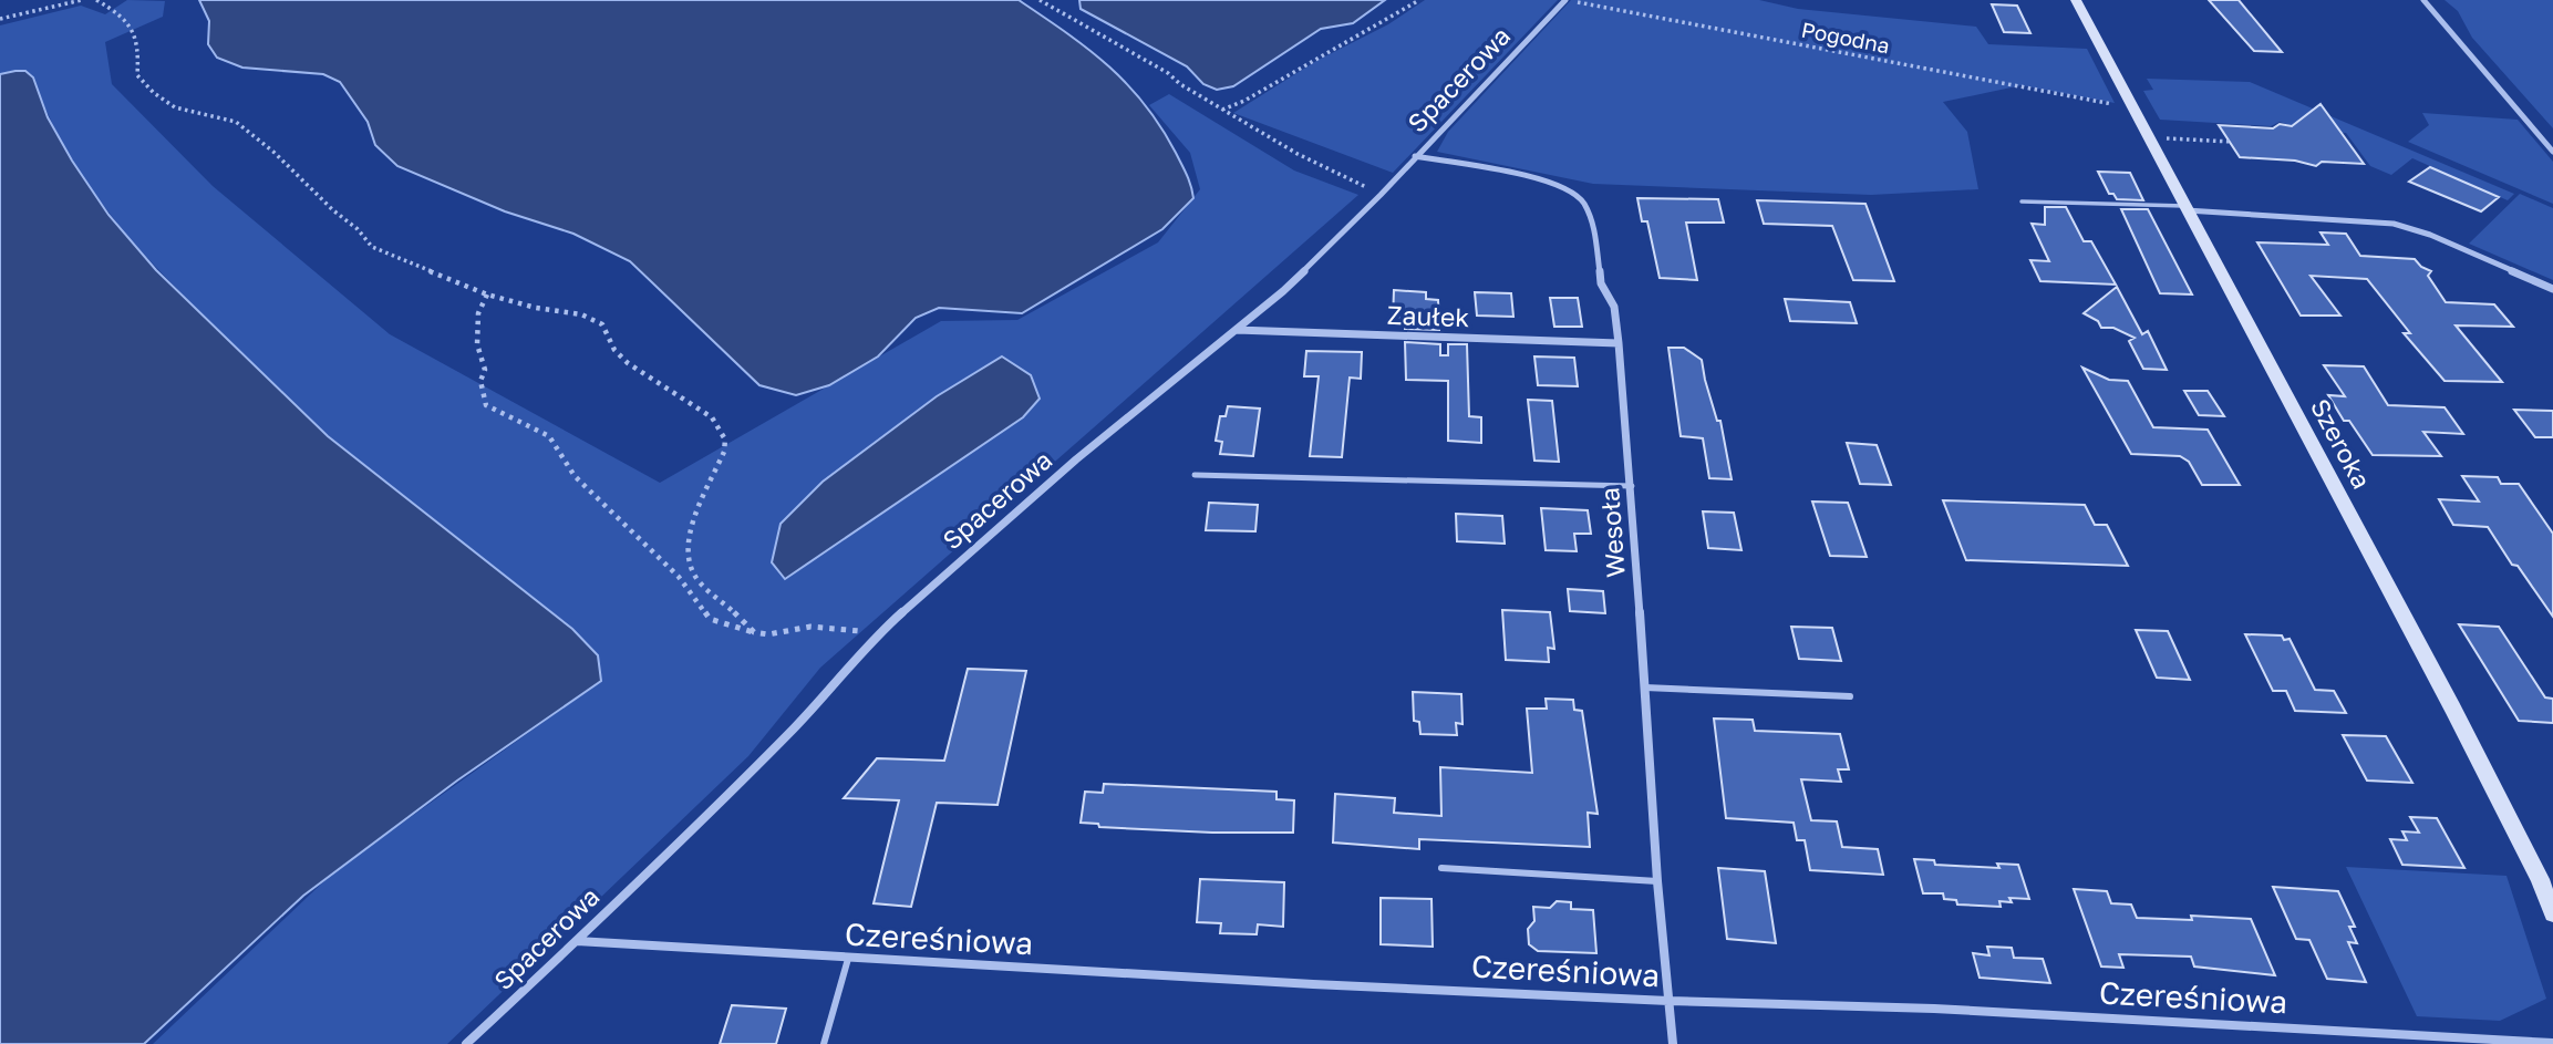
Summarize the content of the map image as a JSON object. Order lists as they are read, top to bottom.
{
  "streets": {
    "street": [
      "Spacerowa",
      "Zaułek",
      "Szeroka",
      "Wesoła",
      "Czereśniowa"
    ],
    "path": ["Pogodna"]
  },
  "crossings": [
    ["Pogodna", "Spacerowa"],
    ["Spacerowa", "Zaułek"],
    ["Spacerowa", "Wesoła"],
    ["Spacerowa", "Czereśniowa"],
    ["Zaułek", "Wesoła"],
    ["Wesoła", "Czereśniowa"]
  ]
}
